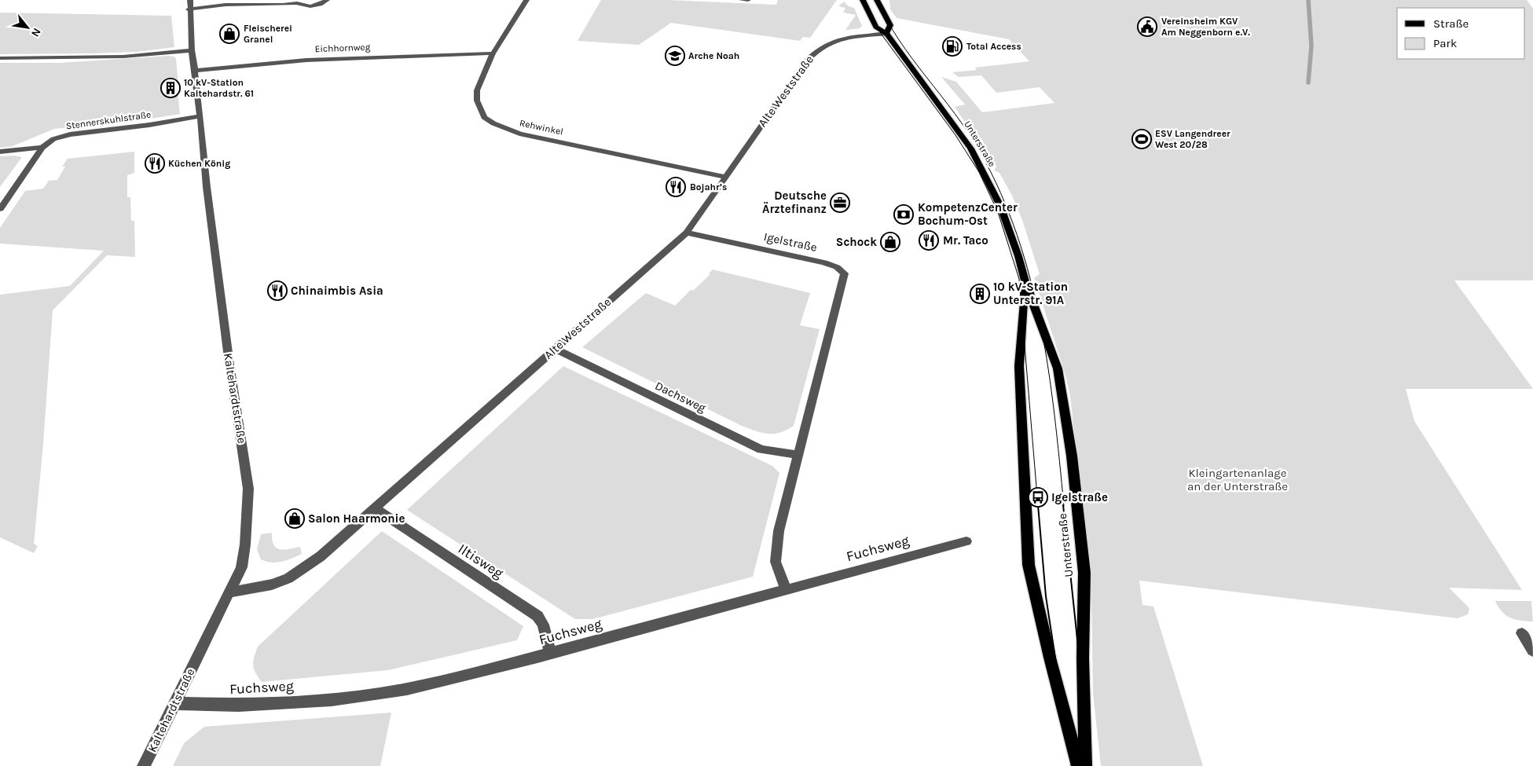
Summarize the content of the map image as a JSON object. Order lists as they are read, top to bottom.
{
  "streets": {
    "main road": ["Unterstraße"],
    "street": [
      "Eichhornweg",
      "Alte Weststraße",
      "Stennerskuhlstraße",
      "Rehwinkel",
      "Igelstraße",
      "Dachsweg",
      "Kaltehardtstraße",
      "Fuchsweg",
      "Iltisweg"
    ]
  },
  "crossings": [
    ["Eichhornweg", "Rehwinkel"],
    ["Eichhornweg", "Kaltehardtstraße"],
    ["Alte Weststraße", "Rehwinkel"],
    ["Alte Weststraße", "Unterstraße"],
    ["Alte Weststraße", "Igelstraße"],
    ["Alte Weststraße", "Dachsweg"],
    ["Alte Weststraße", "Kaltehardtstraße"],
    ["Alte Weststraße", "Iltisweg"],
    ["Stennerskuhlstraße", "Kaltehardtstraße"],
    ["Igelstraße", "Dachsweg"],
    ["Igelstraße", "Fuchsweg"],
    ["Kaltehardtstraße", "Fuchsweg"],
    ["Fuchsweg", "Iltisweg"]
  ],
  "parks": ["Kleingartenanlage an der Unterstraße"],
  "places": {
    "public building": ["Vereinsheim KGV Am Neggenborn e.V."],
    "shop": ["Fleischerei Granel", "Schock", "Salon Haarmonie"],
    "fuel station": ["Total Access"],
    "school or university": ["Arche Noah"],
    "building": ["10 kV-Station Kaltehardstr. 61", "10 kV-Station Unterstr. 91A"],
    "sports": ["ESV Langendreer West 20/28"],
    "restaurant": [
      "Küchen König",
      "Bojahr’s",
      "Mr. Taco",
      "Chinaimbis Asia"
    ],
    "office": ["Deutsche Ärztefinanz"],
    "bank": ["KompetenzCenter Bochum-Ost"],
    "bus stop": ["Igelstraße"]
  },
  "legend": ["Straße", "Park"],
  "north": "bottom right"
}
